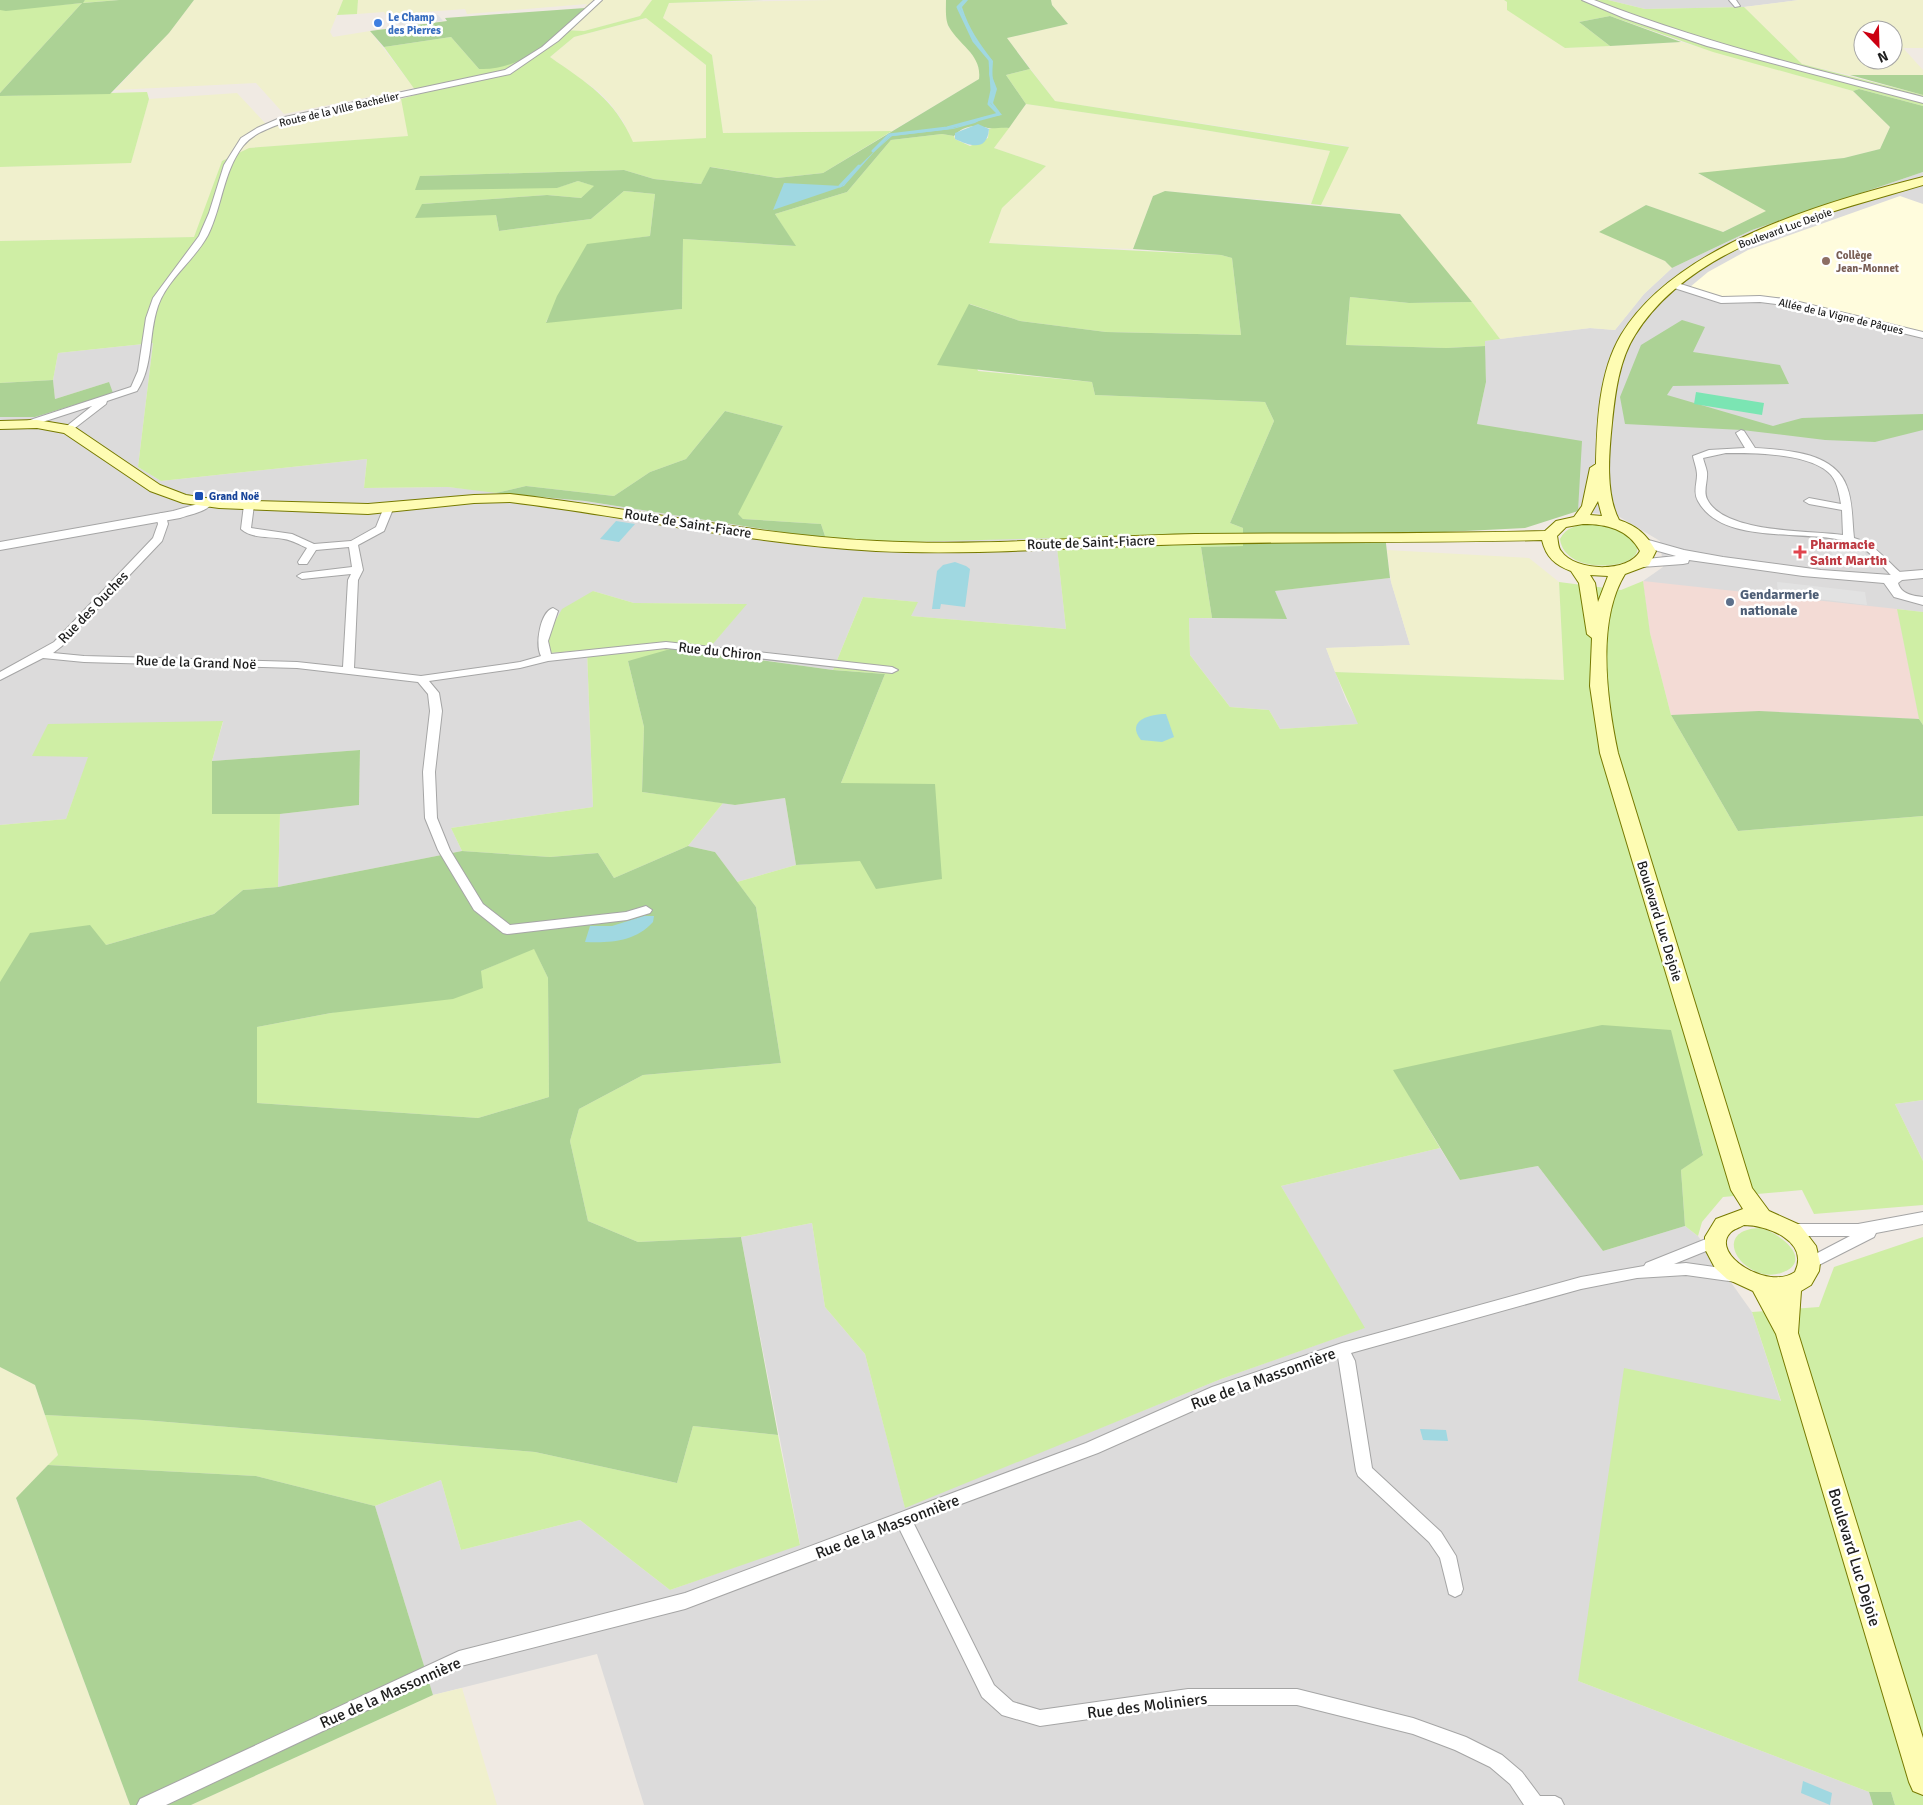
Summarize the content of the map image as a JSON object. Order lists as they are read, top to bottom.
{
  "streets": {
    "main road": ["Boulevard Luc Dejoie", "Route de Saint-Fiacre"],
    "street": [
      "Route de la Ville Bachelier",
      "Allée de la Vigne de Pâques",
      "Rue des Ouches",
      "Rue du Chiron",
      "Rue de la Grand Noë",
      "Rue de la Massonnière",
      "Rue des Moliniers"
    ]
  },
  "crossings": [
    ["Boulevard Luc Dejoie", "Allée de la Vigne de Pâques"],
    ["Boulevard Luc Dejoie", "Route de Saint-Fiacre"],
    ["Boulevard Luc Dejoie", "Rue de la Massonnière"],
    ["Rue des Ouches", "Rue de la Grand Noë"],
    ["Rue du Chiron", "Rue de la Grand Noë"],
    ["Rue de la Massonnière", "Rue des Moliniers"]
  ],
  "places": {
    "other": ["Le Champ des Pierres", "Collège Jean-Monnet", "Gendarmerie nationale"],
    "transit": ["Grand Noë"],
    "health": ["Pharmacie Saint Martin"]
  },
  "north": "bottom right"
}
